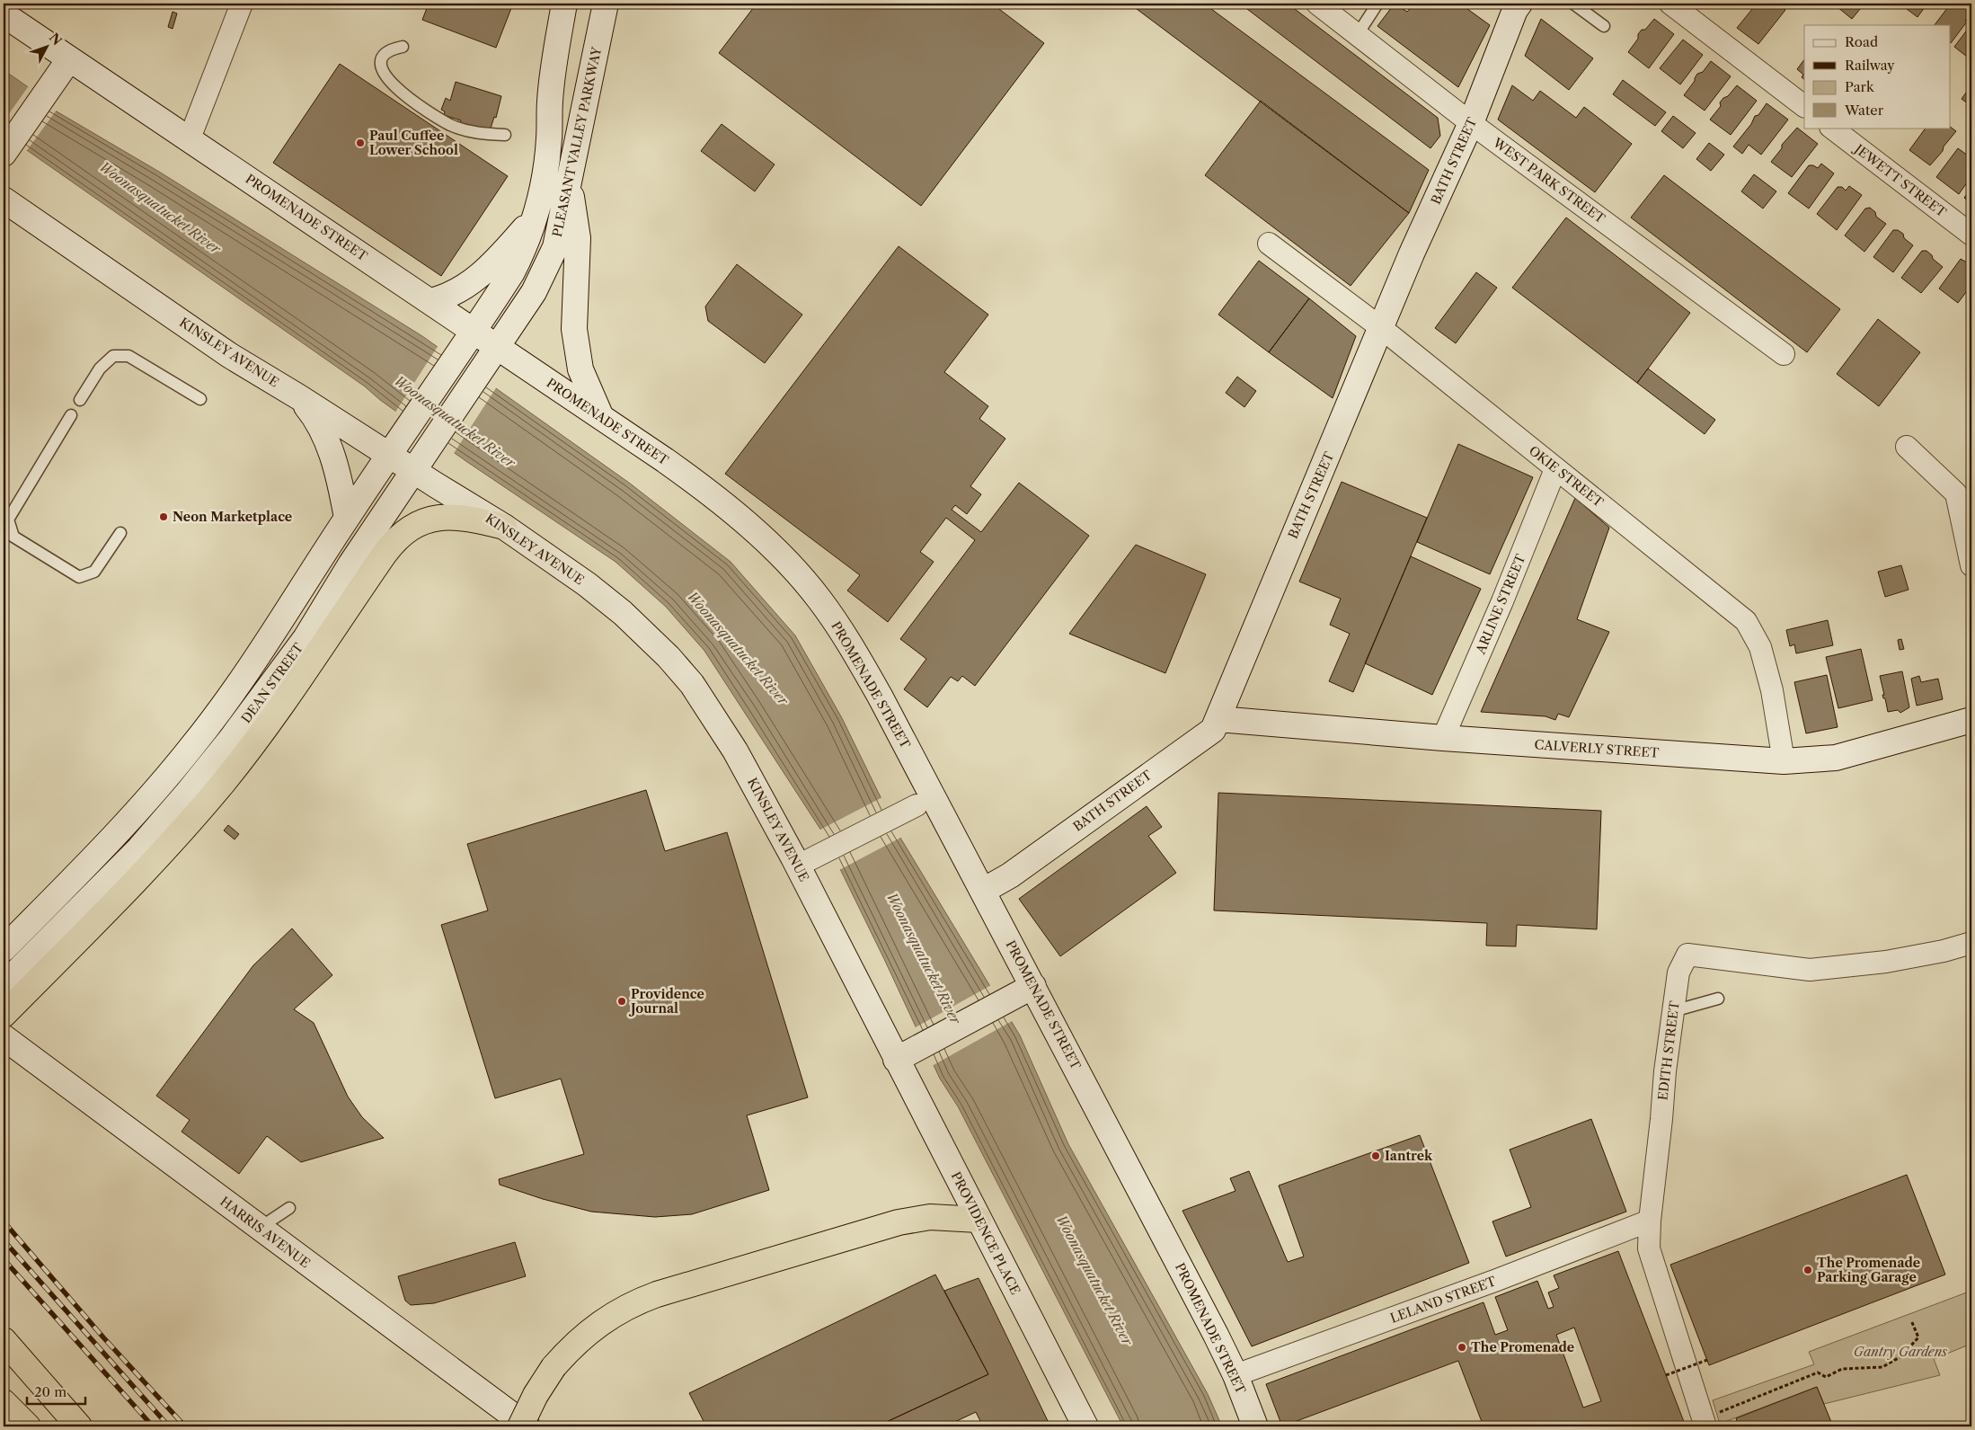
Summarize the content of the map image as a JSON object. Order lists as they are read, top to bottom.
{
  "streets": {
    "main road": [
      "PLEASANT VALLEY PARKWAY",
      "BATH STREET",
      "PROMENADE STREET",
      "KINSLEY AVENUE",
      "DEAN STREET",
      "CALVERLY STREET",
      "HARRIS AVENUE",
      "PROVIDENCE PLACE"
    ],
    "street": [
      "WEST PARK STREET",
      "JEWETT STREET",
      "OKIE STREET",
      "ARLINE STREET",
      "EDITH STREET",
      "LELAND STREET"
    ]
  },
  "crossings": [
    ["PLEASANT VALLEY PARKWAY", "PROMENADE STREET"],
    ["PLEASANT VALLEY PARKWAY", "DEAN STREET"],
    ["BATH STREET", "WEST PARK STREET"],
    ["BATH STREET", "PROMENADE STREET"],
    ["BATH STREET", "OKIE STREET"],
    ["BATH STREET", "CALVERLY STREET"],
    ["PROMENADE STREET", "DEAN STREET"],
    ["PROMENADE STREET", "LELAND STREET"],
    ["KINSLEY AVENUE", "DEAN STREET"],
    ["KINSLEY AVENUE", "PROVIDENCE PLACE"],
    ["OKIE STREET", "ARLINE STREET"],
    ["OKIE STREET", "CALVERLY STREET"],
    ["ARLINE STREET", "CALVERLY STREET"],
    ["EDITH STREET", "LELAND STREET"]
  ],
  "water": ["Woonasquatucket River"],
  "parks": ["Gantry Gardens"],
  "places": [
    "Paul Cuffee Lower School",
    "Neon Marketplace",
    "Providence Journal",
    "Iantrek",
    "The Promenade Parking Garage",
    "The Promenade"
  ],
  "legend": [
    "Road",
    "Railway",
    "Park",
    "Water"
  ],
  "scale_bar": "20 m",
  "north": "top right"
}
